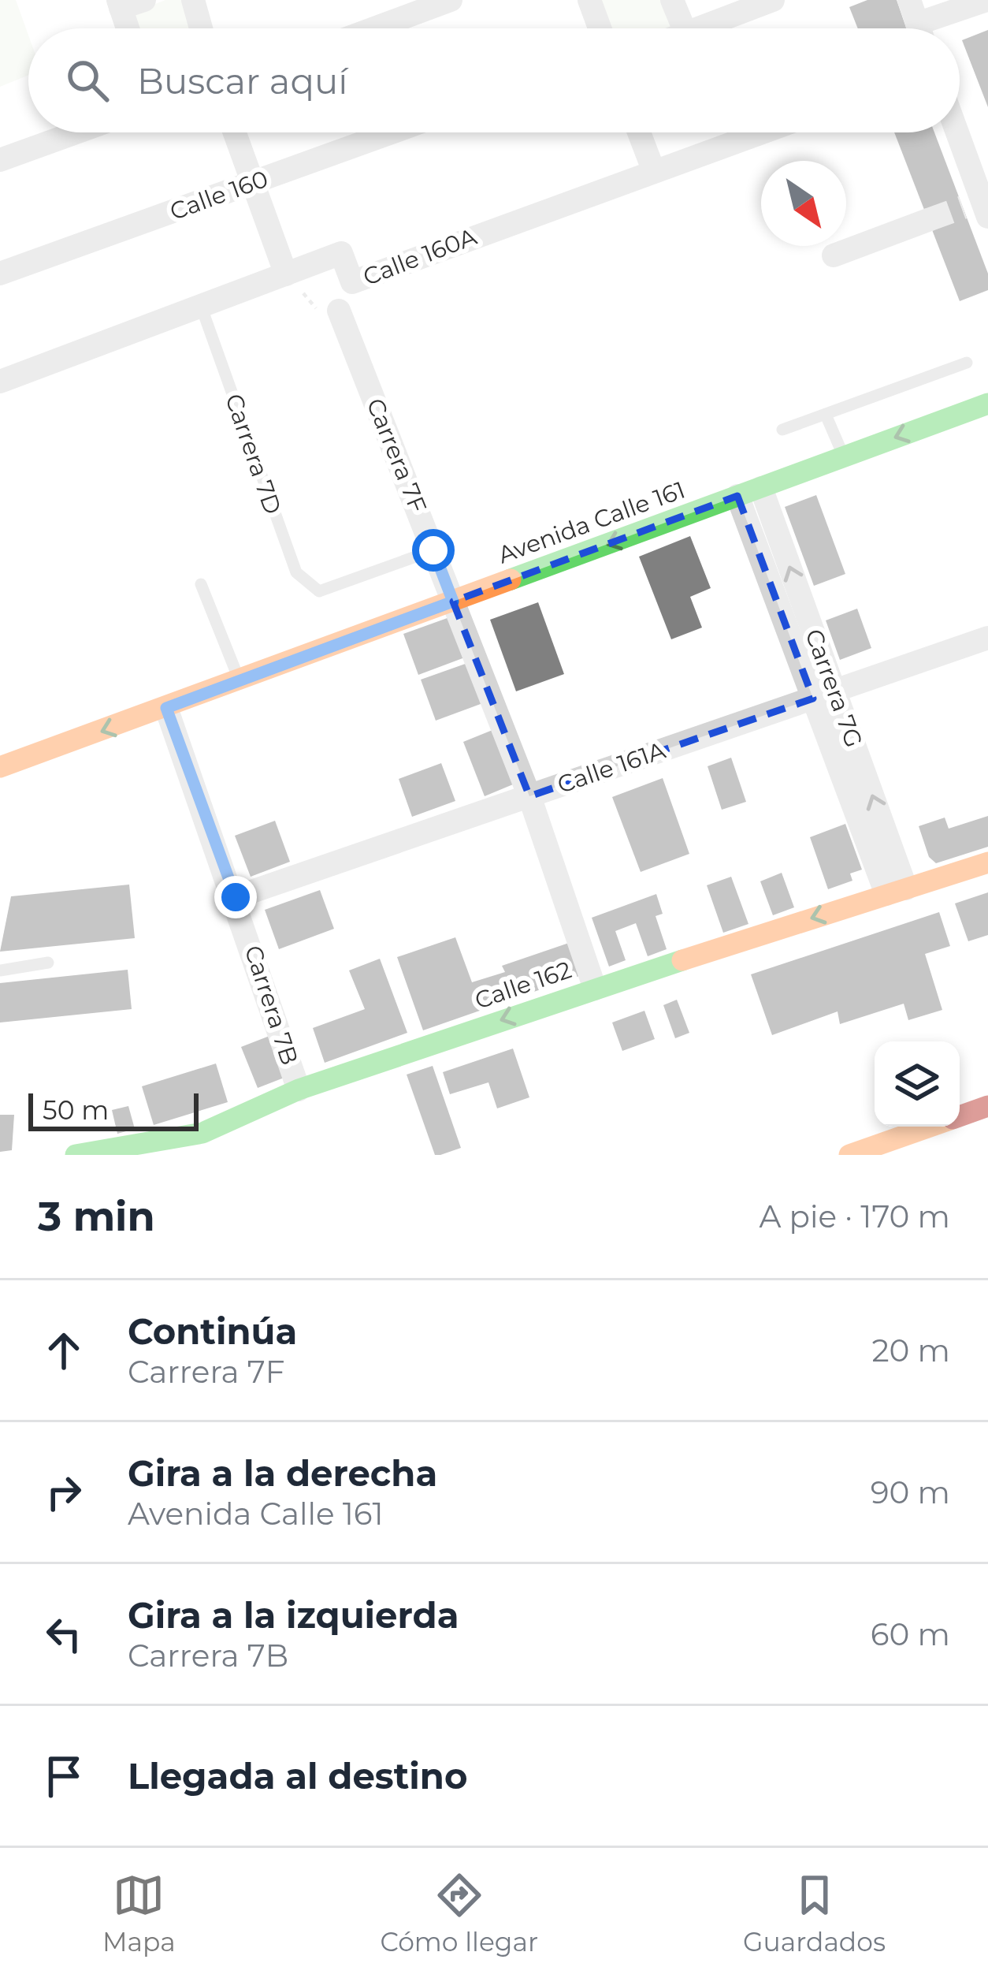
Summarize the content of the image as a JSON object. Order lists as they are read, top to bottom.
{
  "streets": {
    "street": [
      "Calle 160",
      "Calle 160A",
      "Carrera 7F",
      "Avenida Calle 161",
      "Carrera 7G",
      "Calle 161A",
      "Calle 162",
      "Carrera 7B"
    ],
    "lane": ["Carrera 7D"]
  },
  "crossings": [
    ["Calle 160A", "Carrera 7D"],
    ["Carrera 7D", "Carrera 7F"],
    ["Carrera 7F", "Avenida Calle 161"],
    ["Carrera 7F", "Calle 161A"],
    ["Carrera 7F", "Calle 162"],
    ["Avenida Calle 161", "Carrera 7G"],
    ["Avenida Calle 161", "Carrera 7B"],
    ["Carrera 7G", "Calle 161A"],
    ["Carrera 7G", "Calle 162"],
    ["Calle 161A", "Carrera 7B"],
    ["Calle 162", "Carrera 7B"]
  ],
  "one_way": ["Avenida Calle 161", "Calle 162"],
  "scale_bar": "50 m",
  "north": "bottom right",
  "page": {
    "search": "Buscar aquí",
    "scale": "50 m",
    "heading": ["3 min", "A pie · 170 m"],
    "list": [
      ["Continúa", "Carrera 7F", "20 m"],
      ["Gira a la derecha", "Avenida Calle 161", "90 m"],
      ["Gira a la izquierda", "Carrera 7B", "60 m"],
      "Llegada al destino"
    ],
    "nav": ["Mapa", "Cómo llegar", "Guardados"]
  }
}
